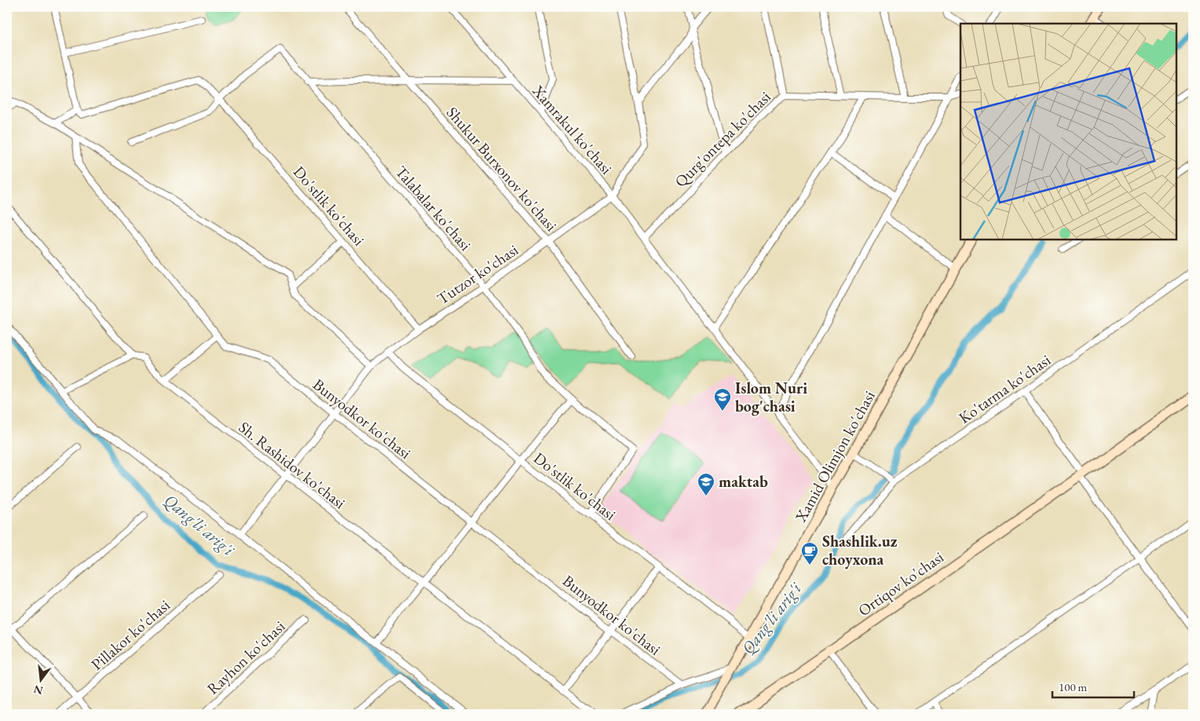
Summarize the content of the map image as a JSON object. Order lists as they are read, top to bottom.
{
  "streets": {
    "main road": ["Xamid Olimjon ko'chasi", "Ortiqov ko'chasi"],
    "street": [
      "Xamrakul ko'chasi",
      "Qurg'ontepa ko'chasi",
      "Shukur Burxonov ko'chasi",
      "Do'stlik ko'chasi",
      "Talabalar ko'chasi",
      "Tutzor ko'chasi",
      "Ko'tarma ko'chasi",
      "Bunyodkor ko'chasi",
      "Sh. Rashidov ko'chasi",
      "Pillakor ko'chasi",
      "Rayhon ko'chasi"
    ]
  },
  "crossings": [
    ["Xamrakul ko'chasi", "Qurg'ontepa ko'chasi"],
    ["Xamrakul ko'chasi", "Tutzor ko'chasi"],
    ["Xamrakul ko'chasi", "Xamid Olimjon ko'chasi"],
    ["Shukur Burxonov ko'chasi", "Tutzor ko'chasi"],
    ["Do'stlik ko'chasi", "Talabalar ko'chasi"],
    ["Do'stlik ko'chasi", "Tutzor ko'chasi"],
    ["Do'stlik ko'chasi", "Xamid Olimjon ko'chasi"],
    ["Talabalar ko'chasi", "Tutzor ko'chasi"],
    ["Tutzor ko'chasi", "Bunyodkor ko'chasi"],
    ["Tutzor ko'chasi", "Sh. Rashidov ko'chasi"]
  ],
  "water": ["Qang'li arig'i"],
  "places": {
    "school or university": ["Islom Nuri bog'chasi", "maktab"],
    "cafe": ["Shashlik.uz choyxona"]
  },
  "scale_bar": "100 m",
  "north": "bottom"
}
